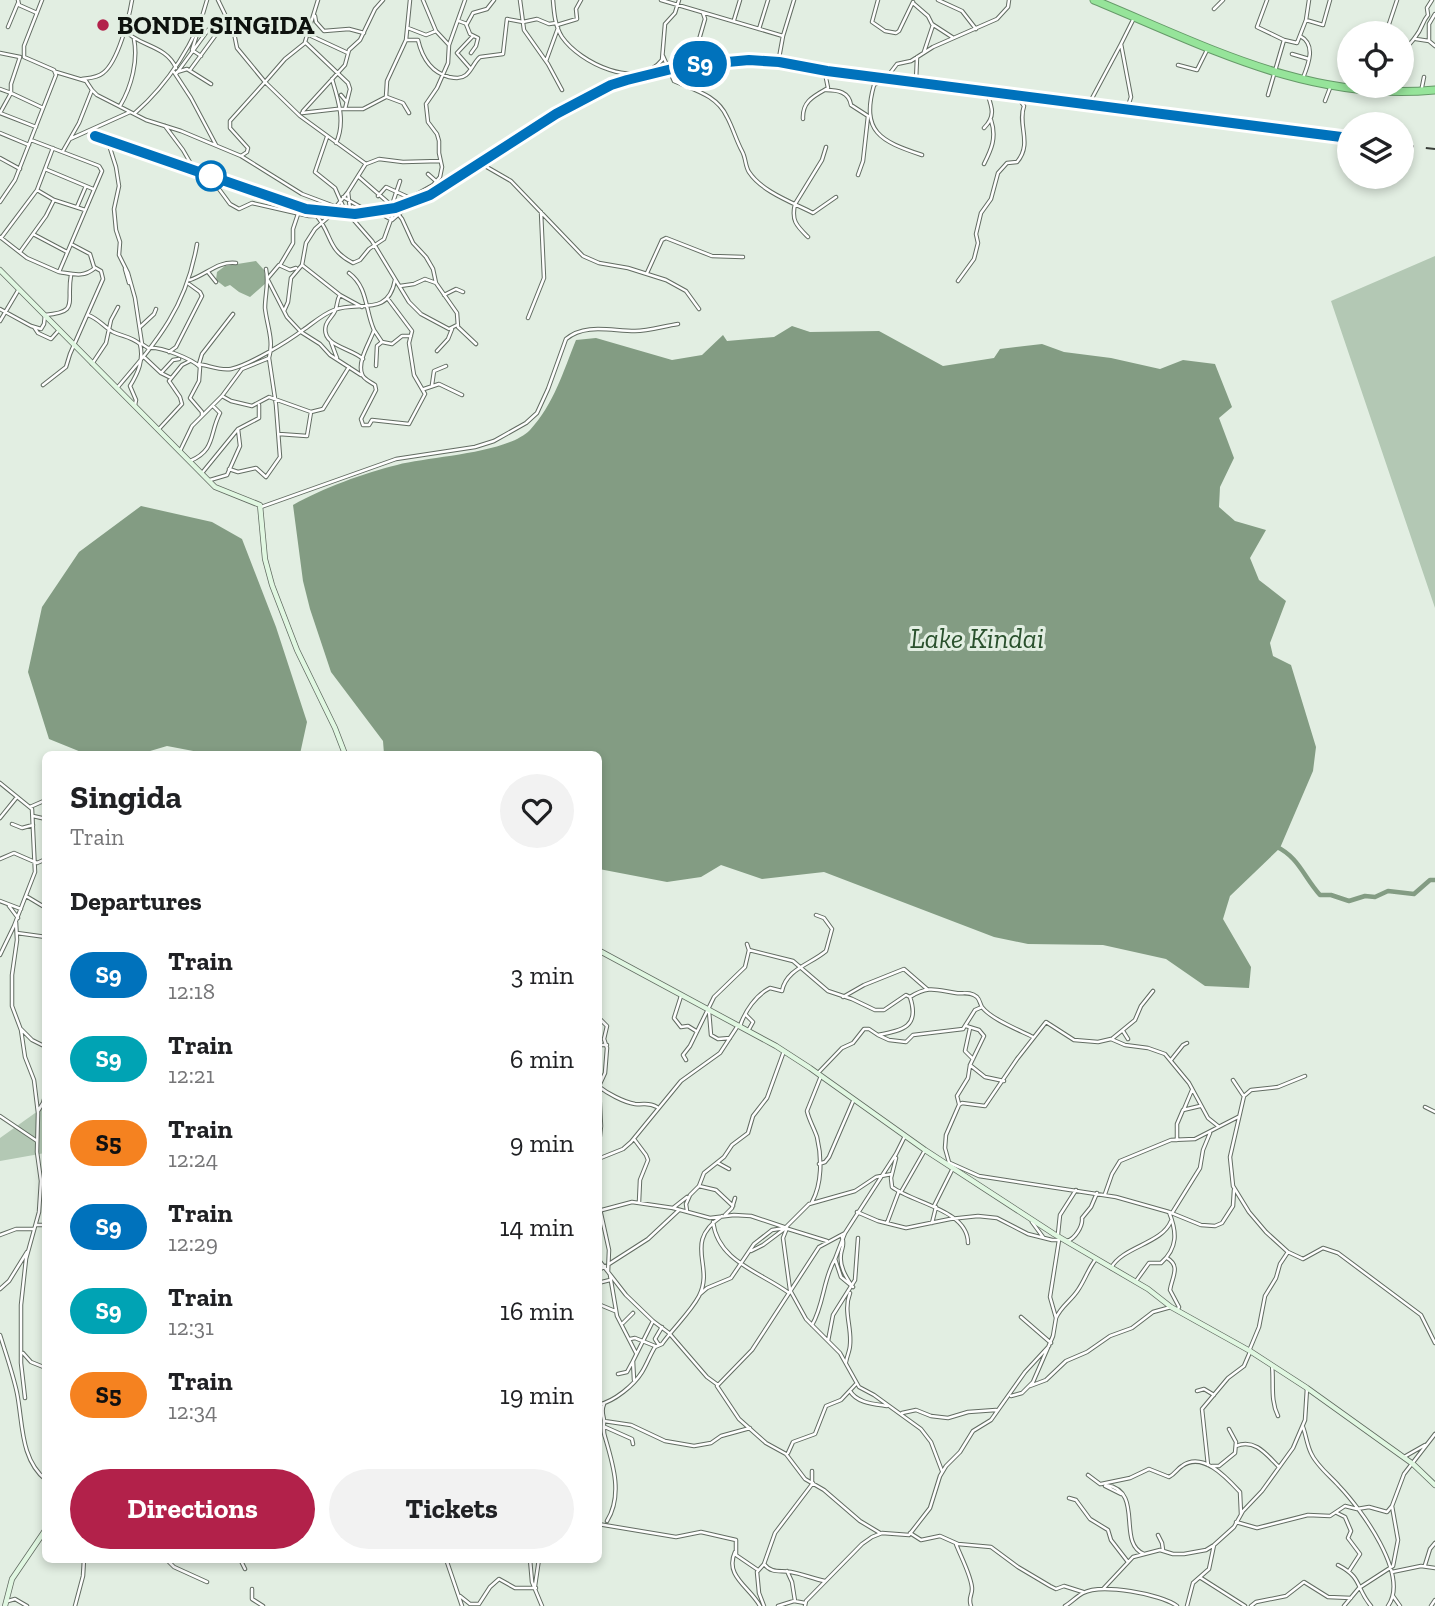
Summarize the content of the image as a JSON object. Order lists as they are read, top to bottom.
{
  "water": ["Lake Kindai"],
  "places": ["BONDE SINGIDA"],
  "page": {
    "on_map": "S9",
    "heading": [
      ["Singida", "Train"],
      "Departures"
    ],
    "list": [
      {
        "mark": "S9",
        "name": "Train",
        "note": "12:18",
        "value": "3 min"
      },
      {
        "mark": "S9",
        "name": "Train",
        "note": "12:21",
        "value": "6 min"
      },
      {
        "mark": "S5",
        "name": "Train",
        "note": "12:24",
        "value": "9 min"
      },
      {
        "mark": "S9",
        "name": "Train",
        "note": "12:29",
        "value": "14 min"
      },
      {
        "mark": "S9",
        "name": "Train",
        "note": "12:31",
        "value": "16 min"
      },
      {
        "mark": "S5",
        "name": "Train",
        "note": "12:34",
        "value": "19 min"
      }
    ],
    "buttons": ["Directions", "Tickets"]
  }
}
